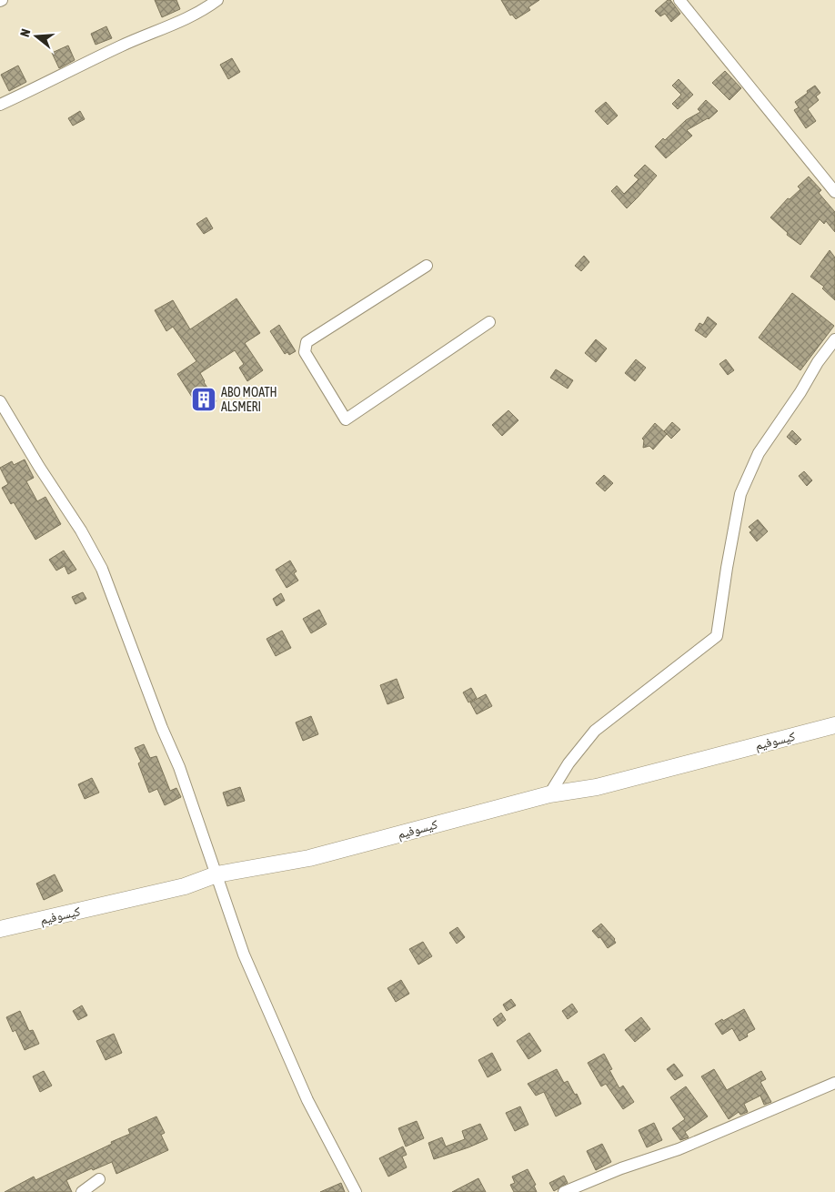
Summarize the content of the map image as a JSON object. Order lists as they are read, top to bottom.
{
  "streets": {
    "street": ["كيسوفيم"]
  },
  "places": {
    "building": ["ABO MOATH ALSMERI"]
  },
  "north": "left"
}
